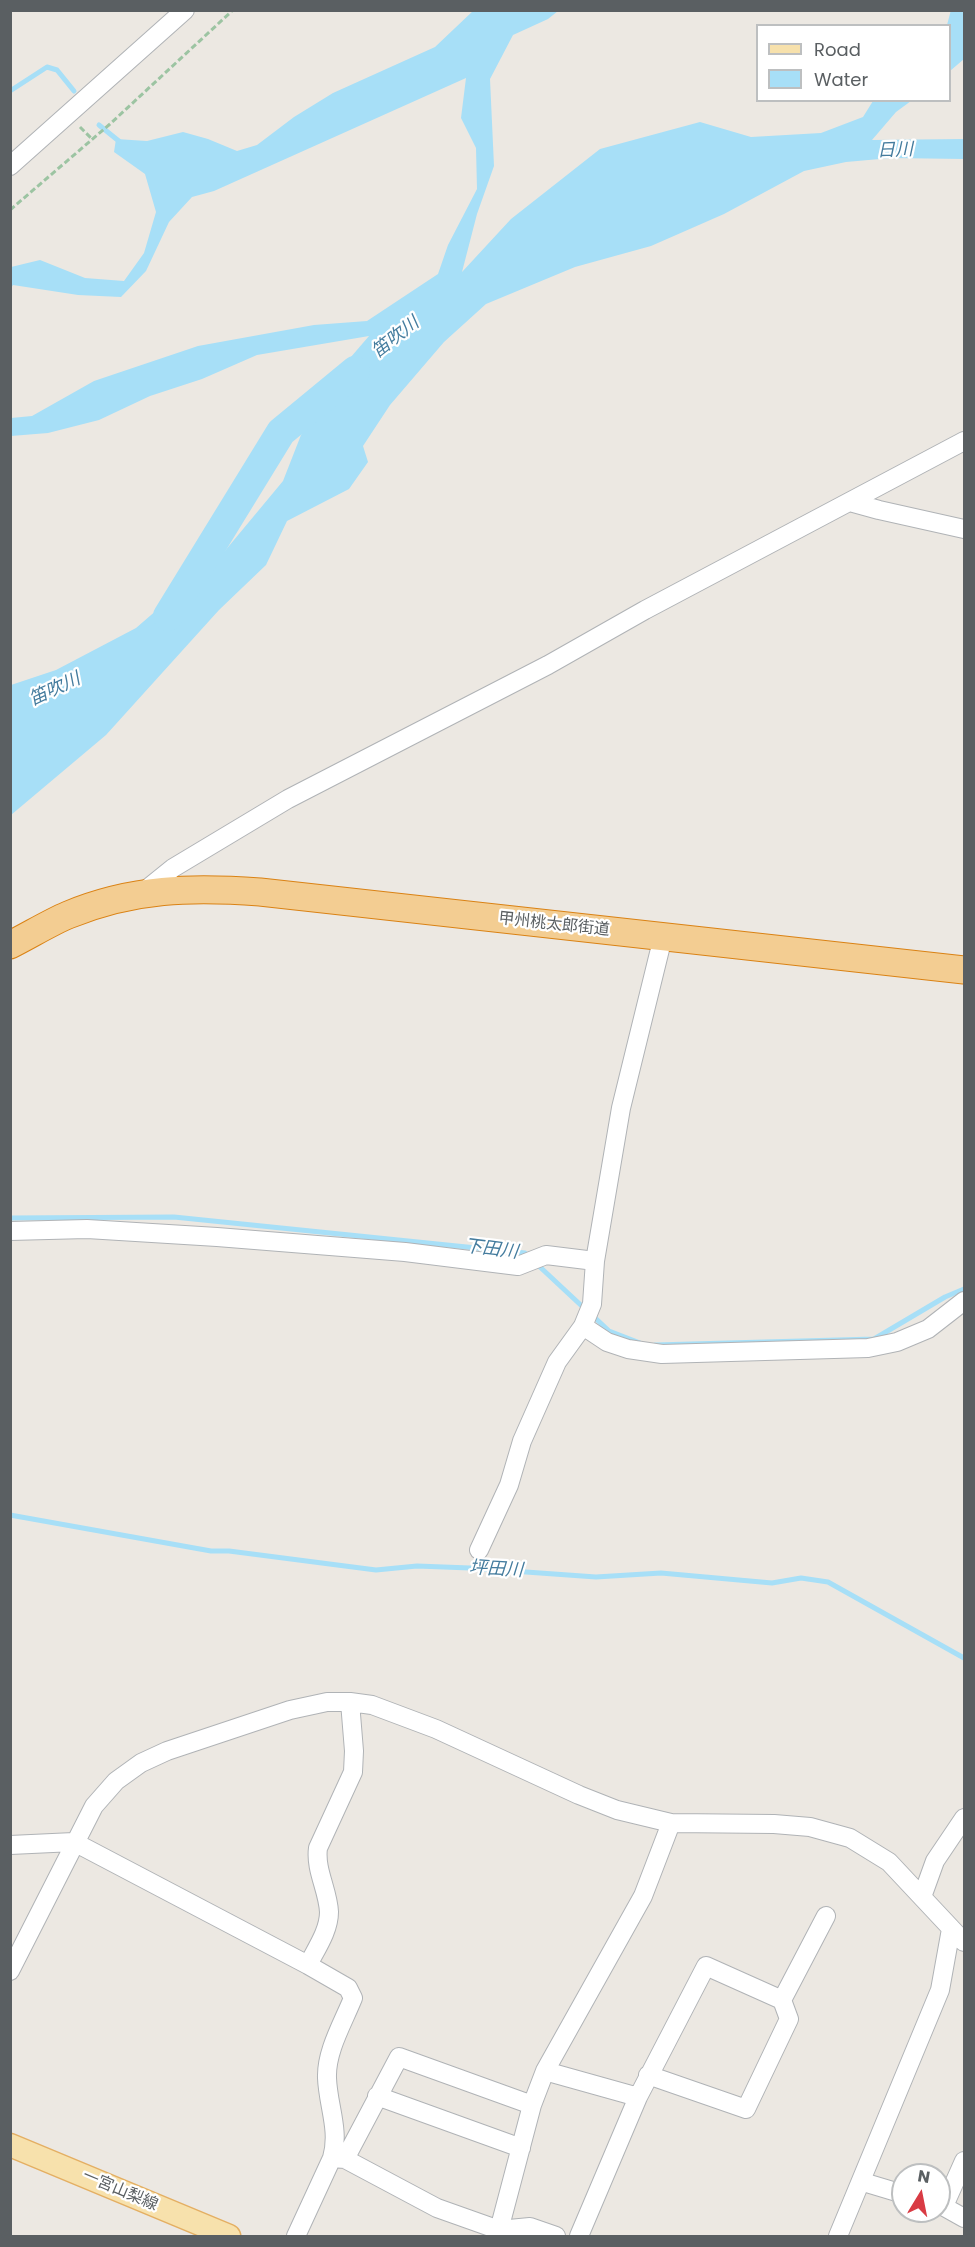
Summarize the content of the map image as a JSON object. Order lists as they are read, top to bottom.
{
  "streets": {
    "highway": ["甲州桃太郎街道"],
    "main road": ["一宮山梨線"]
  },
  "water": [
    "日川",
    "笛吹川",
    "下田川",
    "坪田川"
  ],
  "legend": ["Road", "Water"],
  "north": "top"
}
